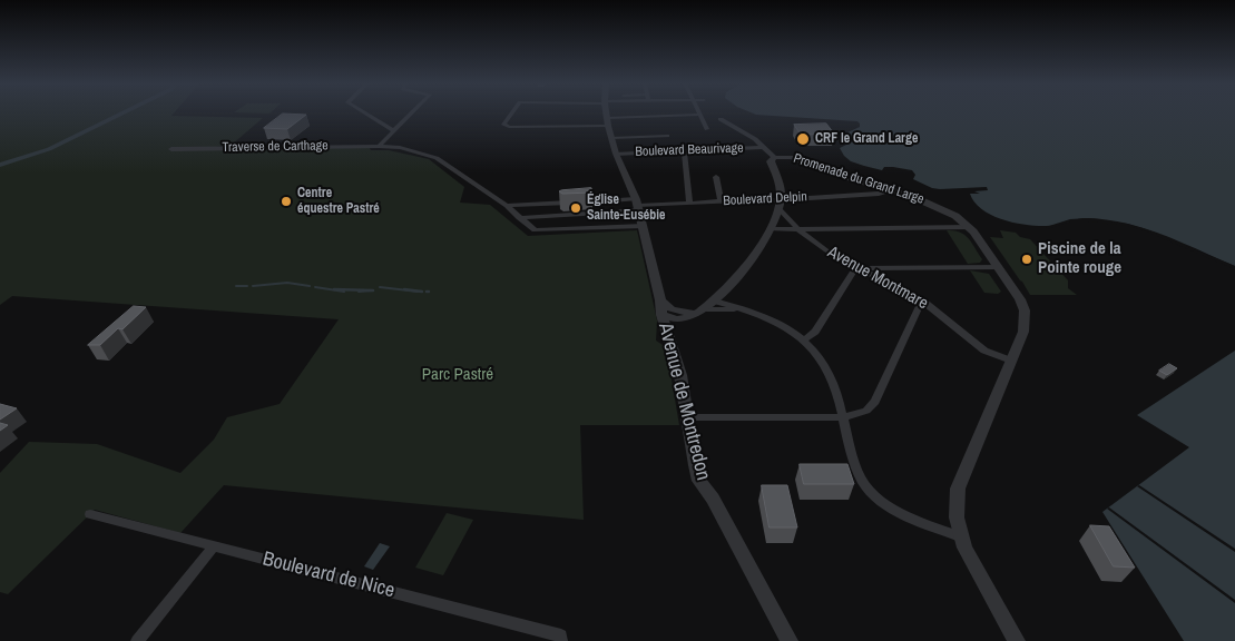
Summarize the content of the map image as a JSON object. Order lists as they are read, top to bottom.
{
  "streets": {
    "street": [
      "Traverse de Carthage",
      "Boulevard Beaurivage",
      "Promenade du Grand Large",
      "Boulevard Delpin",
      "Avenue Montmare",
      "Avenue de Montredon",
      "Boulevard de Nice"
    ]
  },
  "crossings": [
    ["Traverse de Carthage", "Avenue de Montredon"],
    ["Boulevard Beaurivage", "Promenade du Grand Large"],
    ["Boulevard Beaurivage", "Avenue de Montredon"],
    ["Promenade du Grand Large", "Boulevard Delpin"],
    ["Promenade du Grand Large", "Avenue Montmare"],
    ["Boulevard Delpin", "Avenue Montmare"],
    ["Boulevard Delpin", "Avenue de Montredon"]
  ],
  "parks": ["Parc Pastré"],
  "places": [
    "CRF le Grand Large",
    "Centre équestre Pastré",
    "Église Sainte-Eusébie",
    "Piscine de la Pointe rouge"
  ]
}
